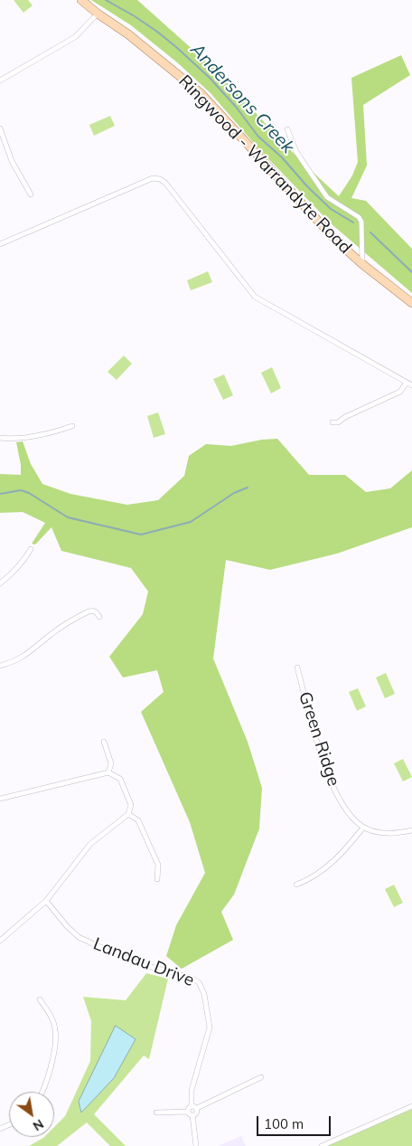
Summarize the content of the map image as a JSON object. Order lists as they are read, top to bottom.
{
  "streets": {
    "main road": ["Ringwood - Warrandyte Road"],
    "street": ["Green Ridge", "Landau Drive"]
  },
  "water": ["Andersons Creek"],
  "scale_bar": "100 m",
  "north": "bottom right"
}
